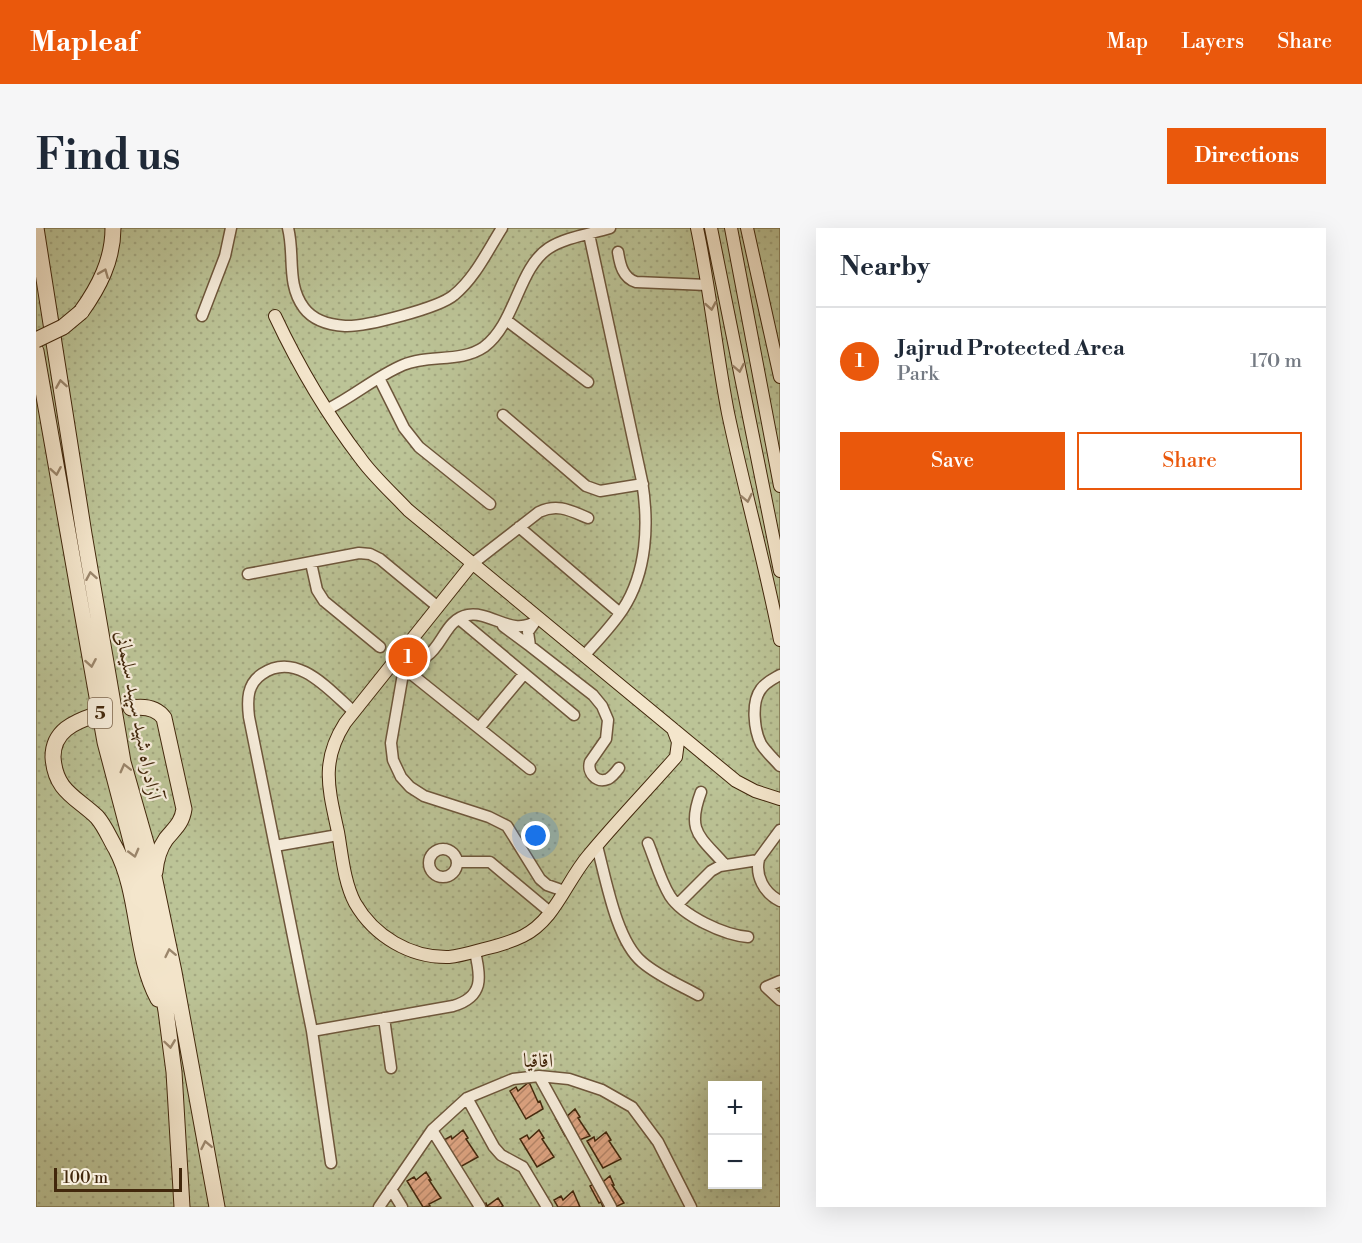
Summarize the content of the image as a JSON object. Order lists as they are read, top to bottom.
{
  "streets": {
    "highway": ["5", "آزادراه شهید سپهبد سلیمانی"],
    "street": ["اقاقیا"]
  },
  "scale_bar": "100 m",
  "page": {
    "header": "Mapleaf",
    "nav": ["Map", "Layers", "Share"],
    "buttons": [
      "Directions",
      ["Save", "Share"]
    ],
    "title": "Find us",
    "heading": "Nearby",
    "list": [
      {
        "mark": "1",
        "name": "Jajrud Protected Area",
        "note": "Park",
        "value": "170 m"
      }
    ],
    "pins": "1",
    "map_buttons": ["+", "−"],
    "scale": "100 m"
  }
}
